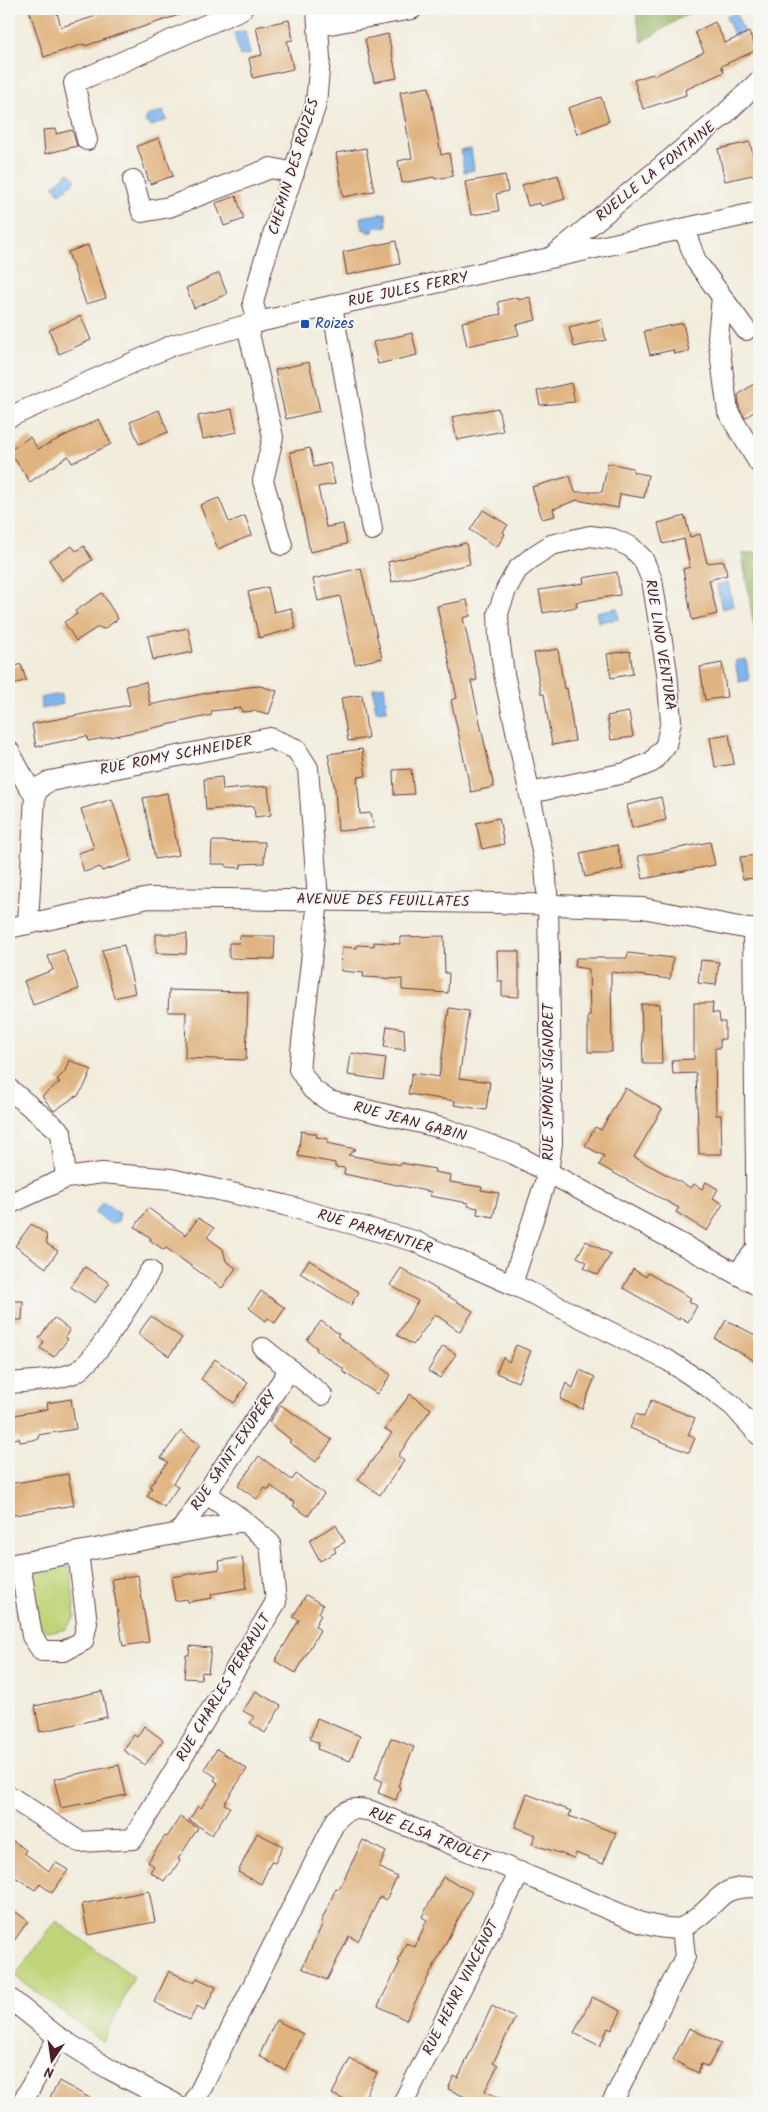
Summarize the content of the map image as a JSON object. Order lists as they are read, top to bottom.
{
  "streets": {
    "street": [
      "CHEMIN DES ROIZES",
      "RUELLE LA FONTAINE",
      "RUE JULES FERRY",
      "RUE LINO VENTURA",
      "RUE ROMY SCHNEIDER",
      "AVENUE DES FEUILLATES",
      "RUE SIMONE SIGNORET",
      "RUE JEAN GABIN",
      "RUE PARMENTIER",
      "RUE SAINT-EXUPÉRY",
      "RUE CHARLES PERRAULT",
      "RUE ELSA TRIOLET",
      "RUE HENRI VINCENOT"
    ]
  },
  "crossings": [
    ["CHEMIN DES ROIZES", "RUE JULES FERRY"],
    ["RUELLE LA FONTAINE", "RUE JULES FERRY"],
    ["RUE LINO VENTURA", "AVENUE DES FEUILLATES"],
    ["RUE LINO VENTURA", "RUE SIMONE SIGNORET"],
    ["RUE ROMY SCHNEIDER", "AVENUE DES FEUILLATES"],
    ["RUE ROMY SCHNEIDER", "RUE JEAN GABIN"],
    ["AVENUE DES FEUILLATES", "RUE SIMONE SIGNORET"],
    ["AVENUE DES FEUILLATES", "RUE JEAN GABIN"],
    ["RUE SIMONE SIGNORET", "RUE JEAN GABIN"],
    ["RUE SIMONE SIGNORET", "RUE PARMENTIER"],
    ["RUE ELSA TRIOLET", "RUE HENRI VINCENOT"]
  ],
  "places": {
    "transit": ["Roizes"]
  },
  "north": "bottom"
}
